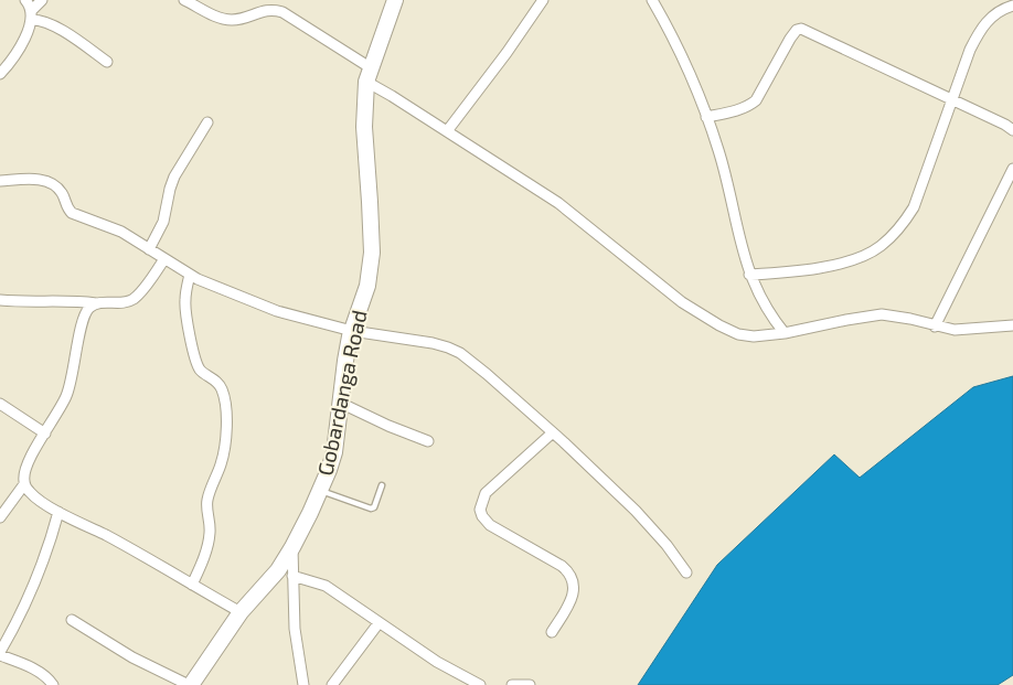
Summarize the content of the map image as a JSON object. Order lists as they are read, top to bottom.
{
  "streets": {
    "main road": ["Gobardanga Road"]
  }
}
